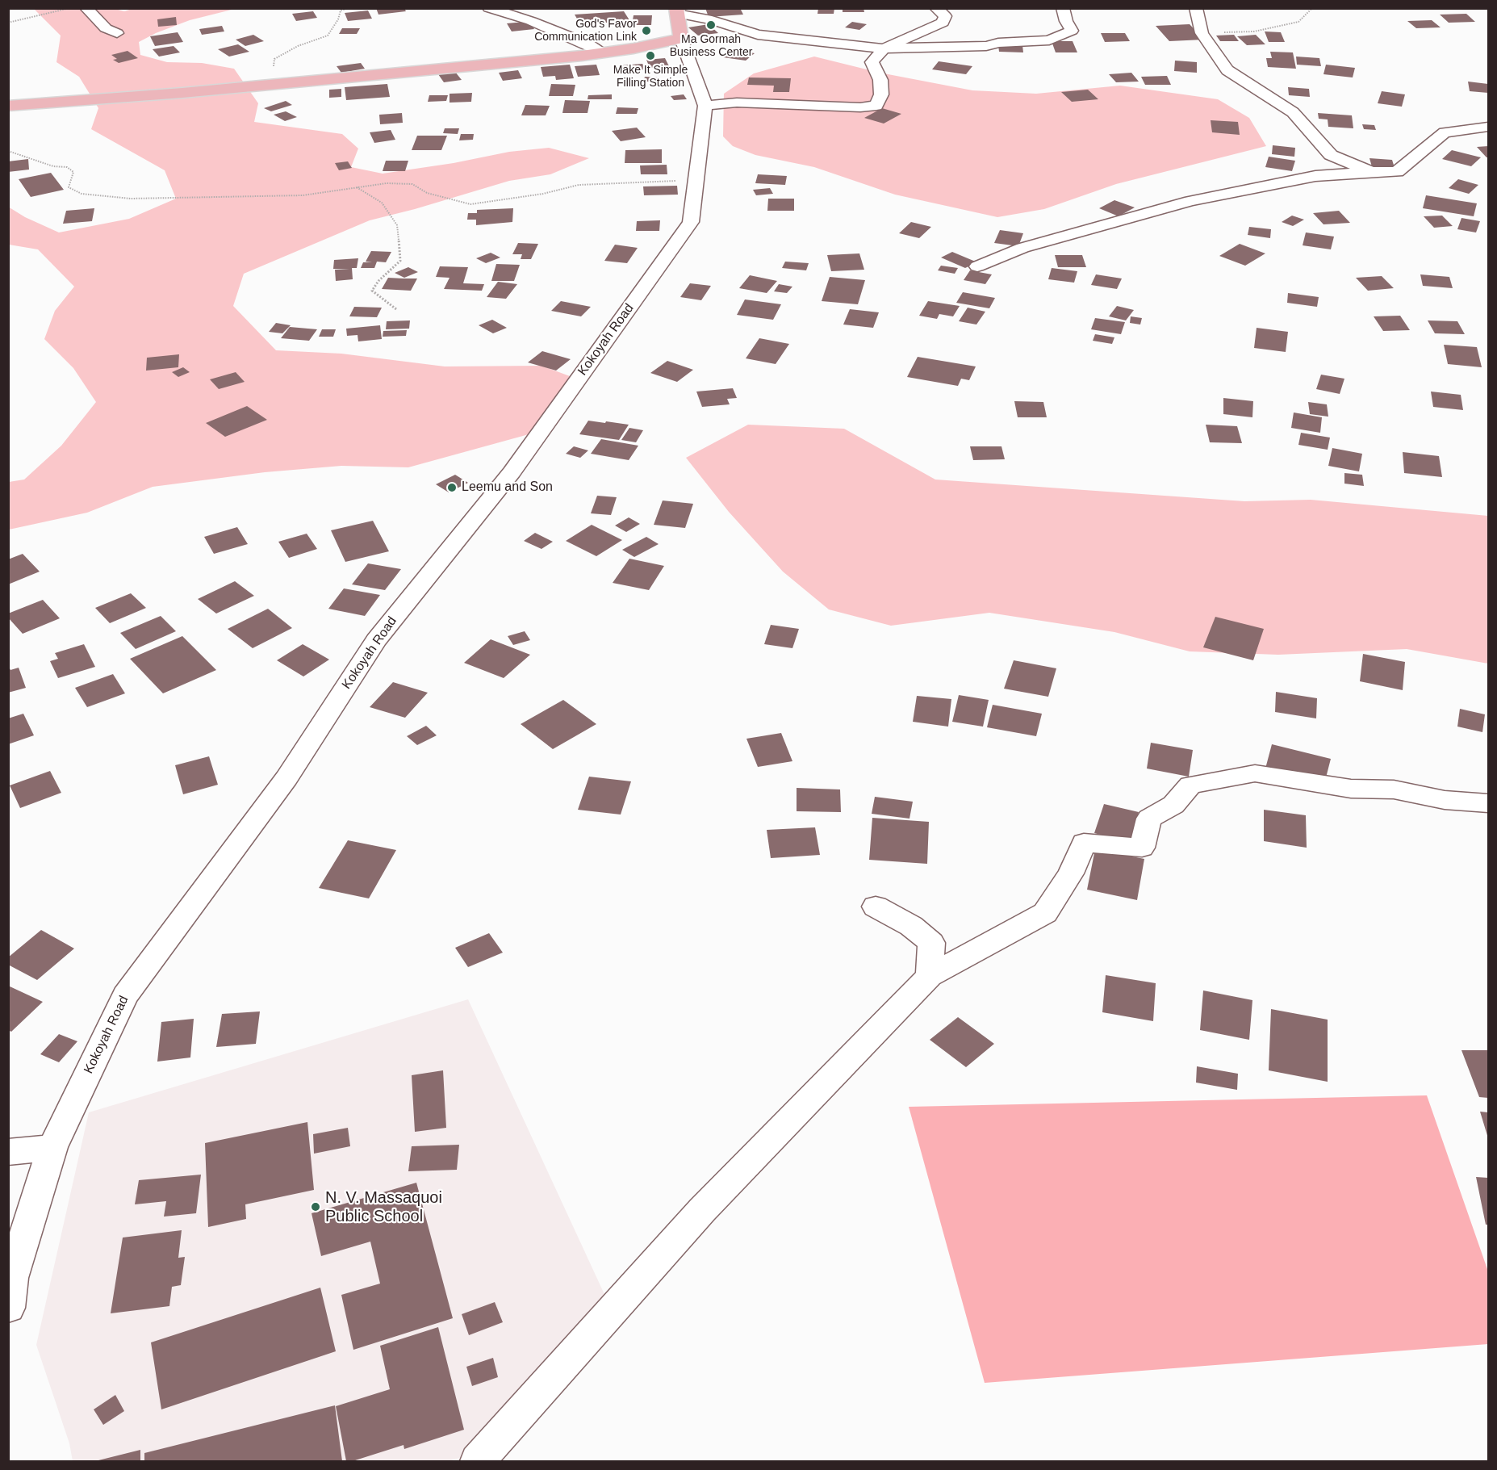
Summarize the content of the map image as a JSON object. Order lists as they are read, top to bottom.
{
  "streets": {
    "main road": ["Kokoyah Road"]
  },
  "places": [
    "Ma Gormah Business Center",
    "God's Favor Communication Link",
    "Make It Simple Filling Station",
    "Leemu and Son",
    "N. V. Massaquoi Public School"
  ]
}
